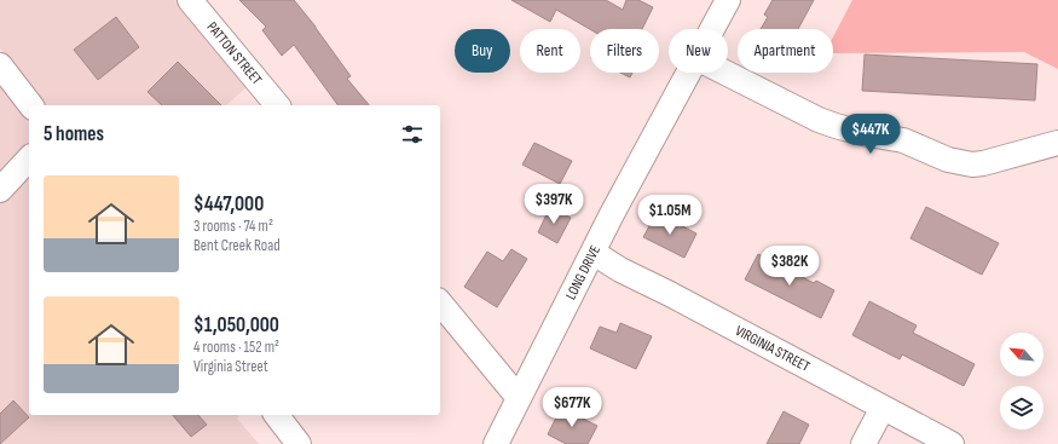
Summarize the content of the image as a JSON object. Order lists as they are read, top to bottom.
{
  "streets": {
    "street": ["PATTON STREET", "LONG DRIVE", "VIRGINIA STREET"]
  },
  "crossings": [
    ["LONG DRIVE", "VIRGINIA STREET"]
  ],
  "north": "top left",
  "page": {
    "chip": [
      "Buy",
      "Rent",
      "Filters",
      "New",
      "Apartment"
    ],
    "heading": "5 homes",
    "price": [
      "$447K",
      "$397K",
      "$1.05M",
      "$382K",
      "$677K"
    ],
    "list": [
      {
        "name": "$447,000",
        "note": "3 rooms · 74 m² · Bent Creek Road"
      },
      {
        "name": "$1,050,000",
        "note": "4 rooms · 152 m² · Virginia Street"
      }
    ]
  }
}
